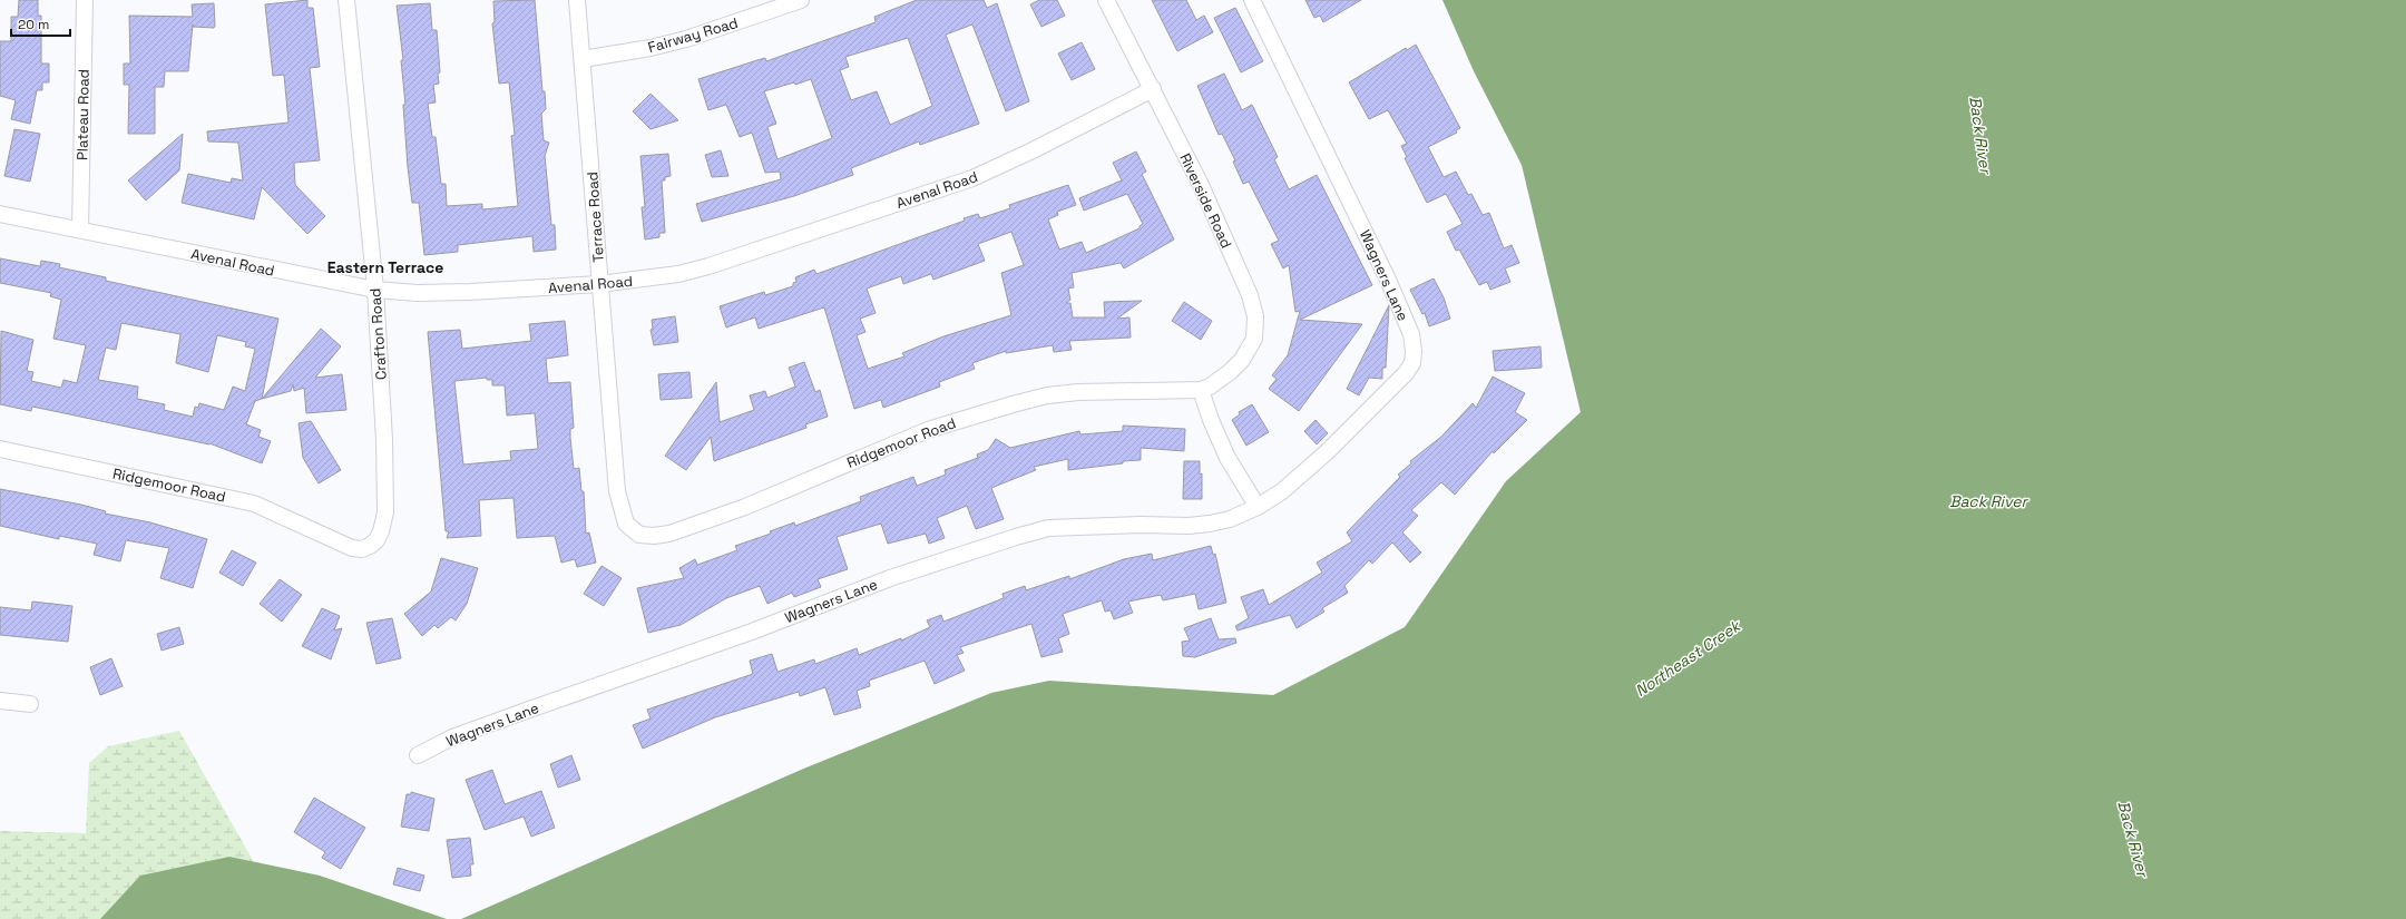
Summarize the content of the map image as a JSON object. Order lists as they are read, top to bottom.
{
  "streets": {
    "street": [
      "Fairway Road",
      "Plateau Road",
      "Avenal Road",
      "Riverside Road",
      "Terrace Road",
      "Wagners Lane",
      "Crafton Road",
      "Ridgemoor Road"
    ]
  },
  "crossings": [
    ["Fairway Road", "Terrace Road"],
    ["Plateau Road", "Avenal Road"],
    ["Avenal Road", "Riverside Road"],
    ["Avenal Road", "Terrace Road"],
    ["Avenal Road", "Crafton Road"],
    ["Riverside Road", "Ridgemoor Road"],
    ["Terrace Road", "Ridgemoor Road"],
    ["Crafton Road", "Ridgemoor Road"]
  ],
  "districts": ["Eastern Terrace"],
  "water": ["Back River", "Northeast Creek"],
  "scale_bar": "20 m"
}
